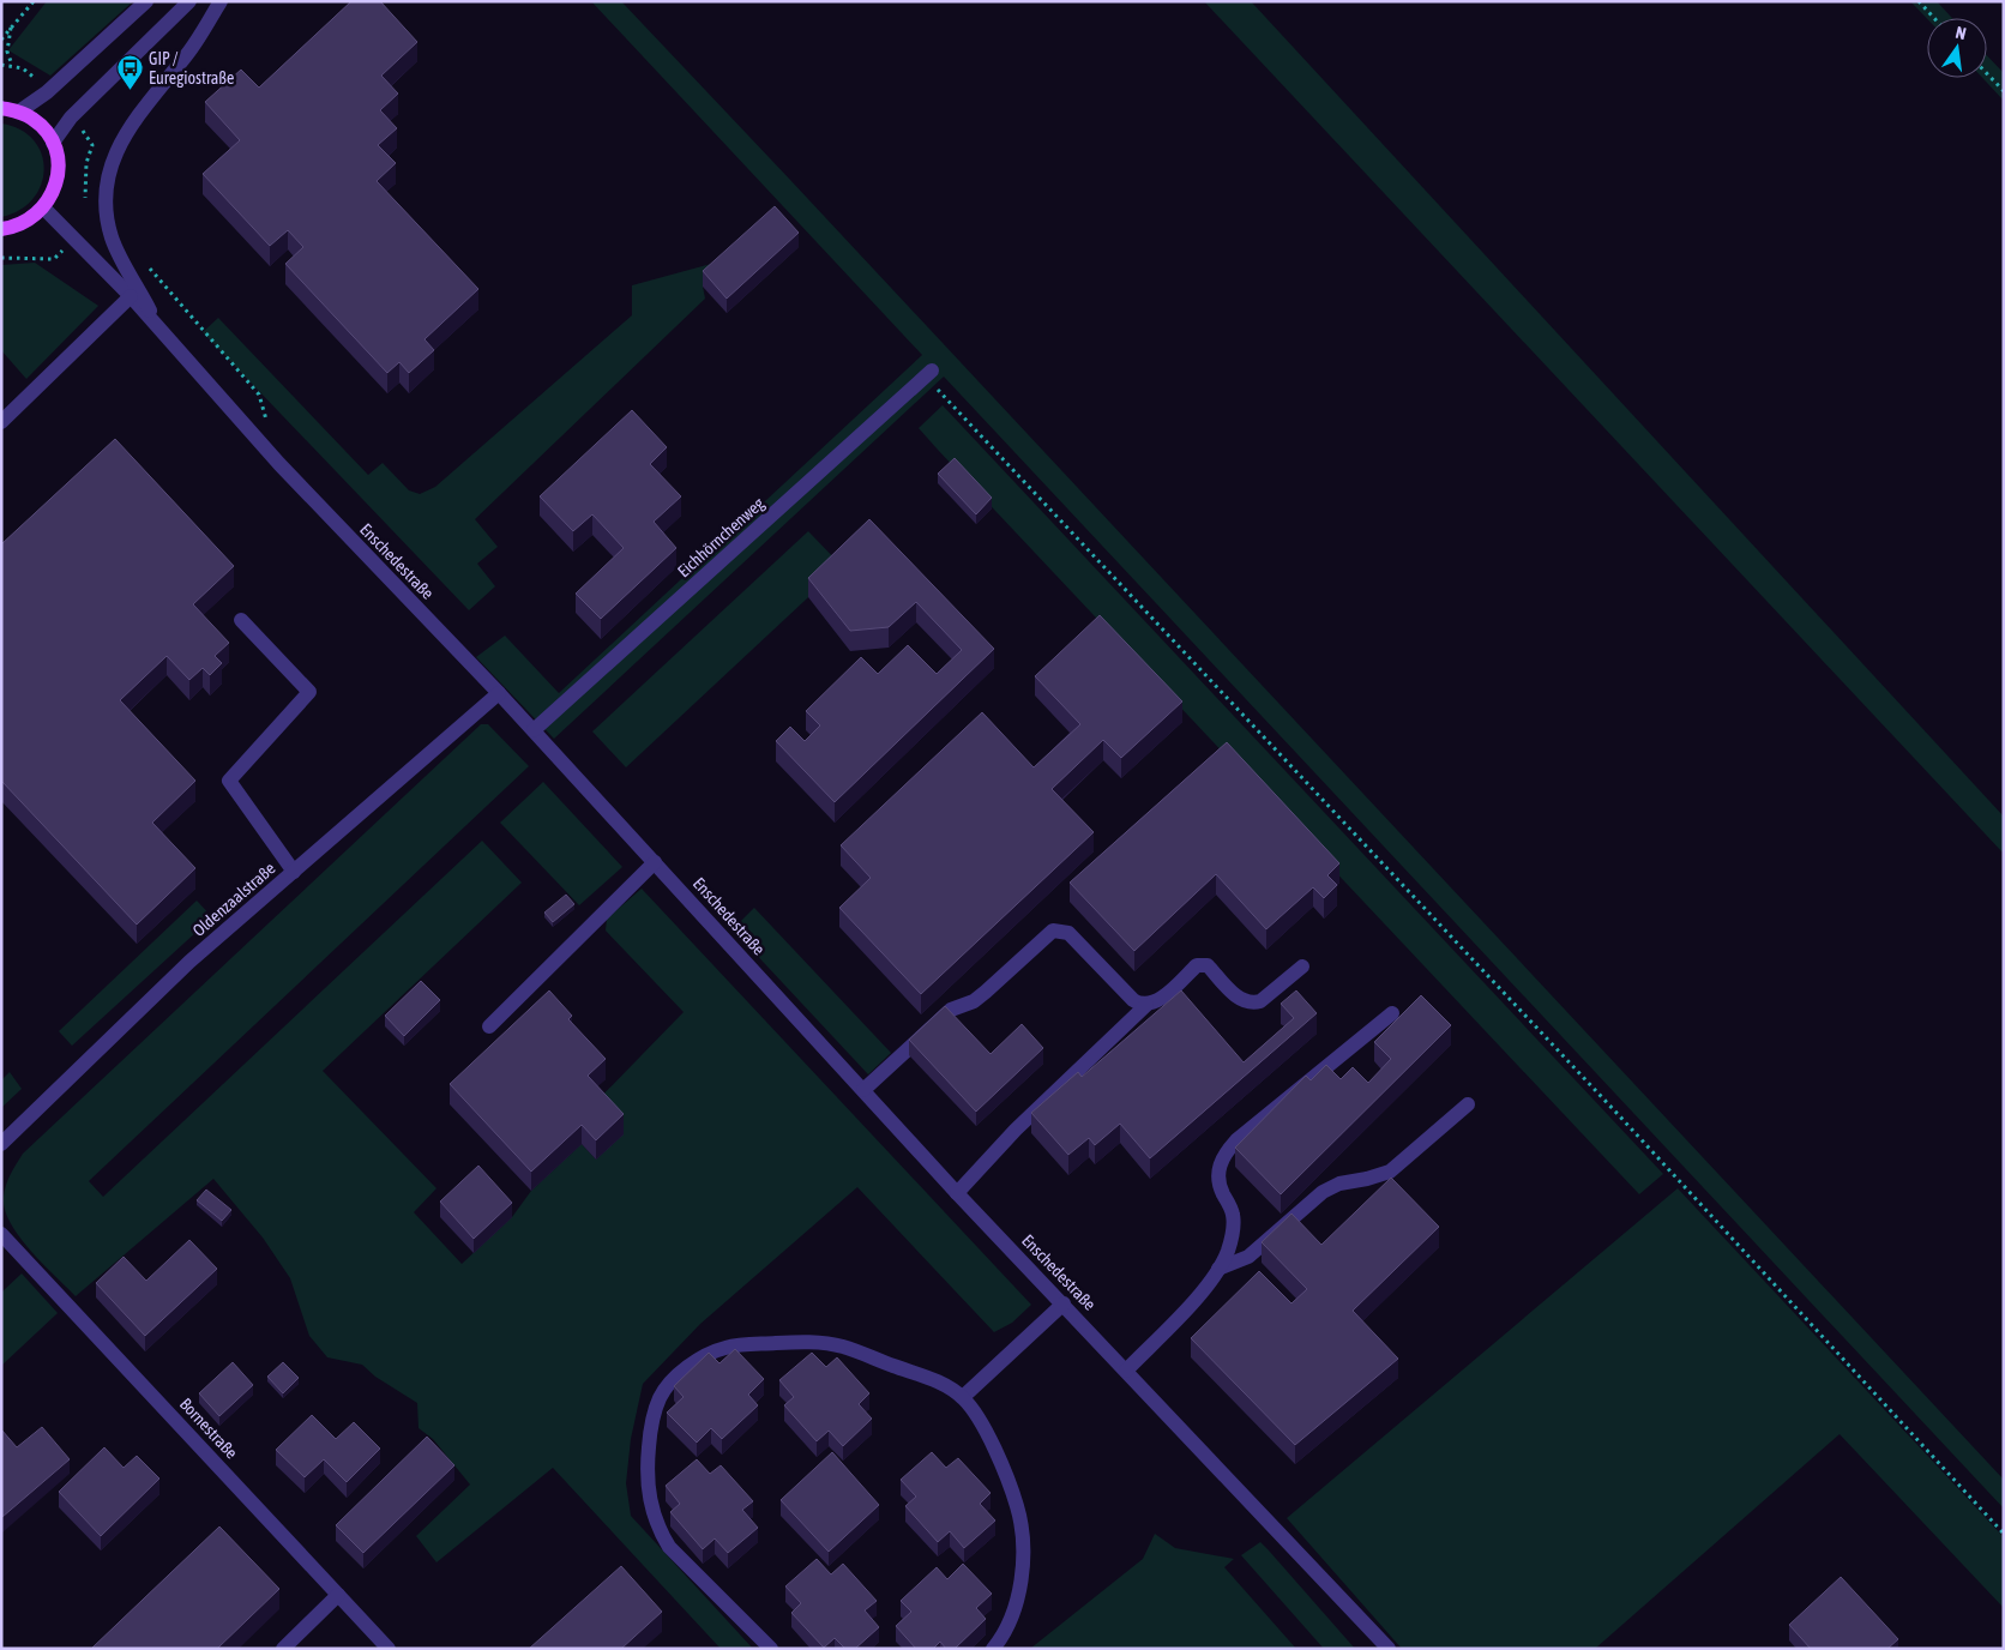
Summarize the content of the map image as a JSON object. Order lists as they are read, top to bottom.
{
  "streets": {
    "street": [
      "Eichhörnchenweg",
      "Enschedestraße",
      "Oldenzaalstraße",
      "Bornestraße"
    ]
  },
  "crossings": [
    ["Eichhörnchenweg", "Enschedestraße"],
    ["Enschedestraße", "Oldenzaalstraße"]
  ],
  "places": {
    "bus stop": ["GIP / Euregiostraße"]
  },
  "north": "top"
}
